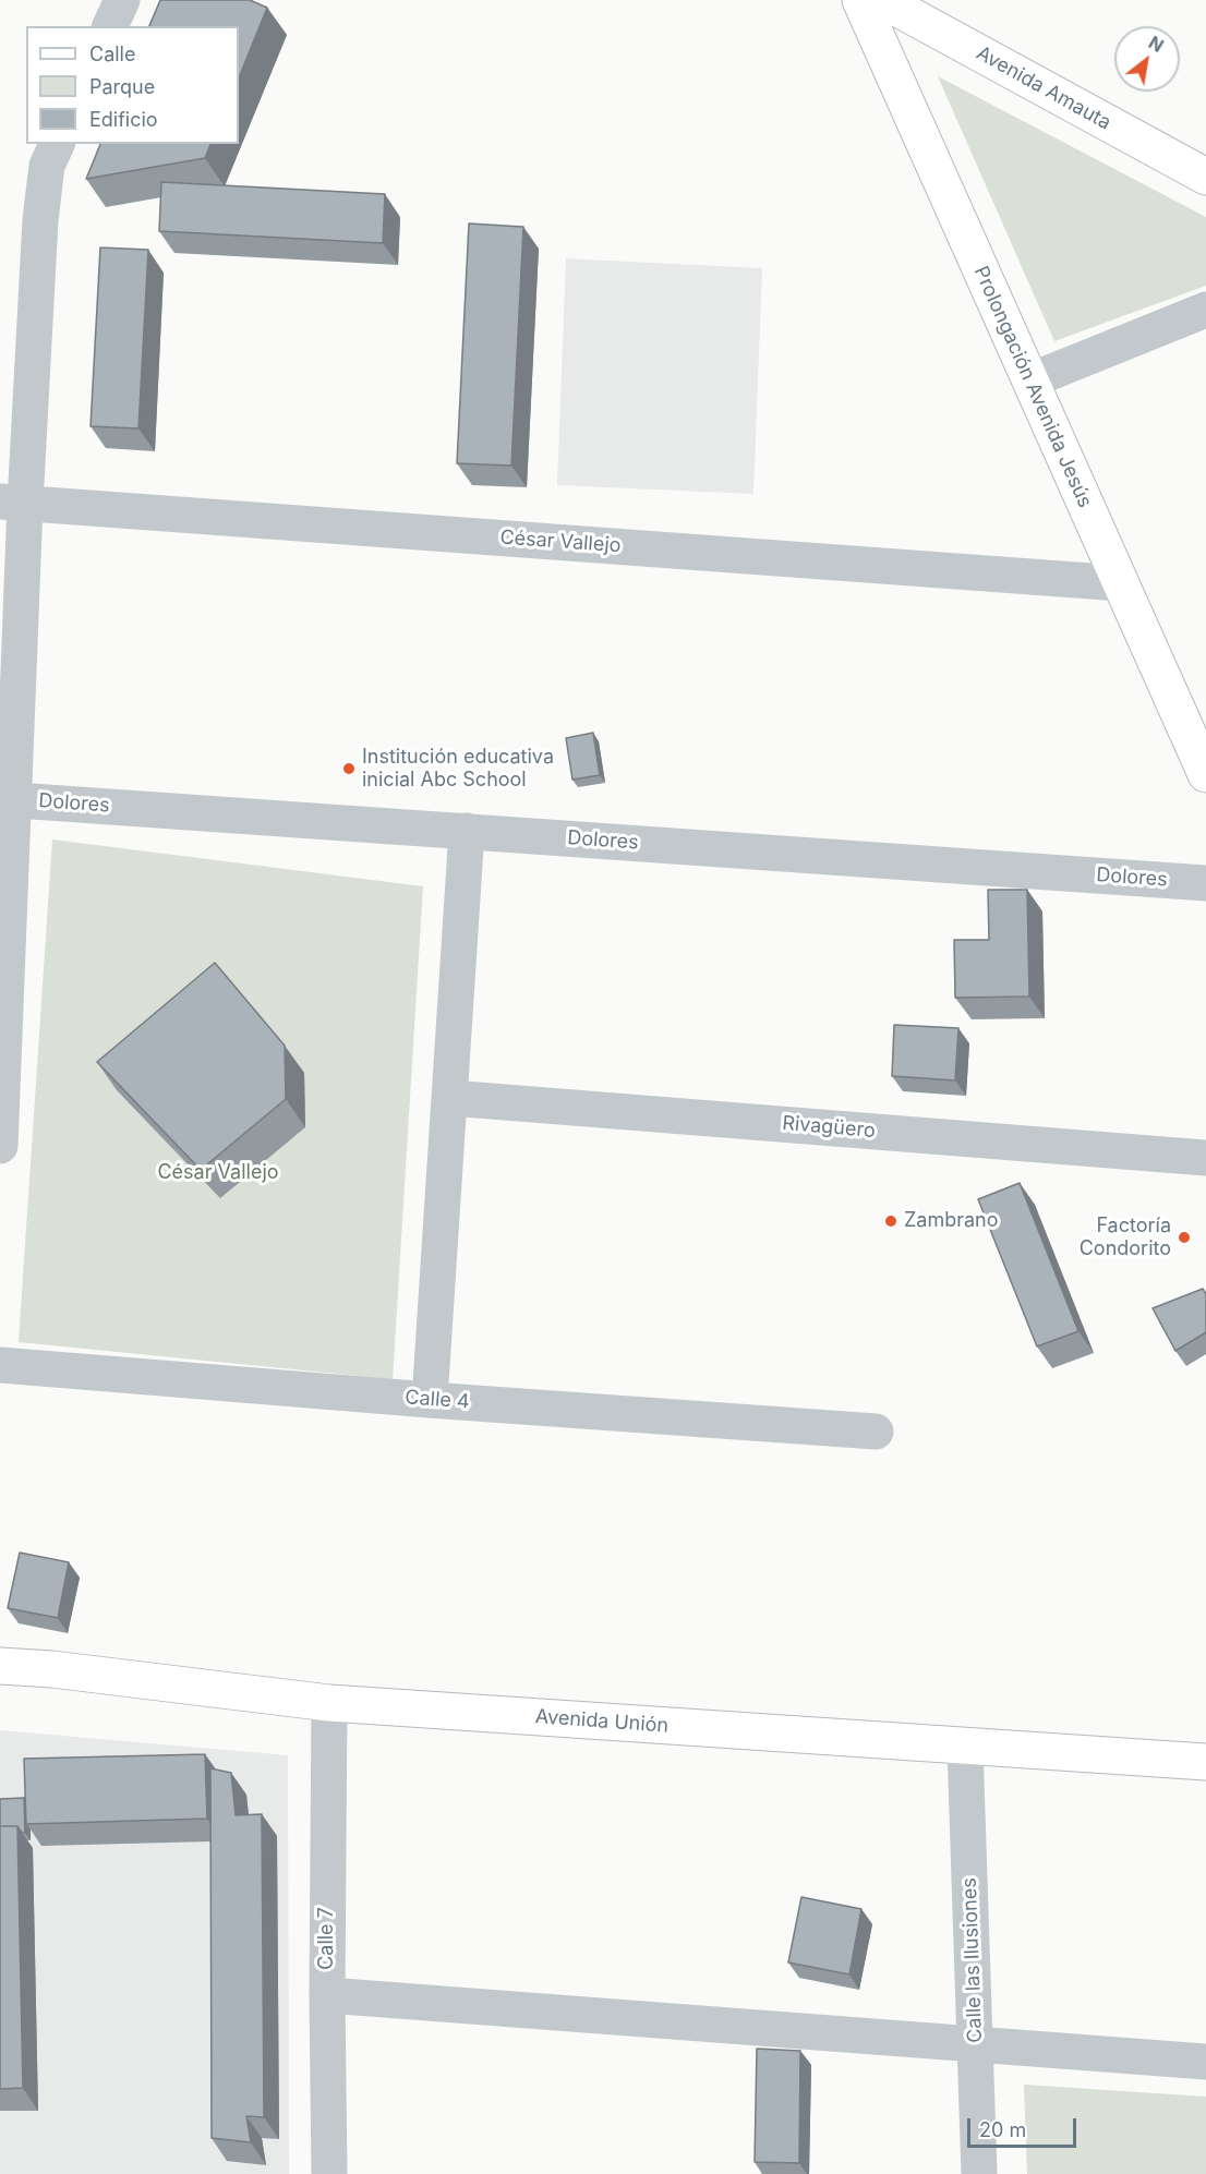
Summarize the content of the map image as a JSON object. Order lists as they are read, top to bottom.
{
  "streets": {
    "street": [
      "Avenida Amauta",
      "Prolongación Avenida Jesús",
      "César Vallejo",
      "Dolores",
      "Rivagüero",
      "Calle 4",
      "Avenida Unión",
      "Calle 7",
      "Calle las Ilusiones"
    ]
  },
  "crossings": [
    ["Prolongación Avenida Jesús", "César Vallejo"],
    ["Avenida Unión", "Calle 7"],
    ["Avenida Unión", "Calle las Ilusiones"]
  ],
  "parks": ["César Vallejo"],
  "places": ["Institución educativa inicial Abc School", "Zambrano", "Factoría Condorito"],
  "legend": ["Calle", "Parque", "Edificio"],
  "scale_bar": "20 m",
  "north": "top right"
}
